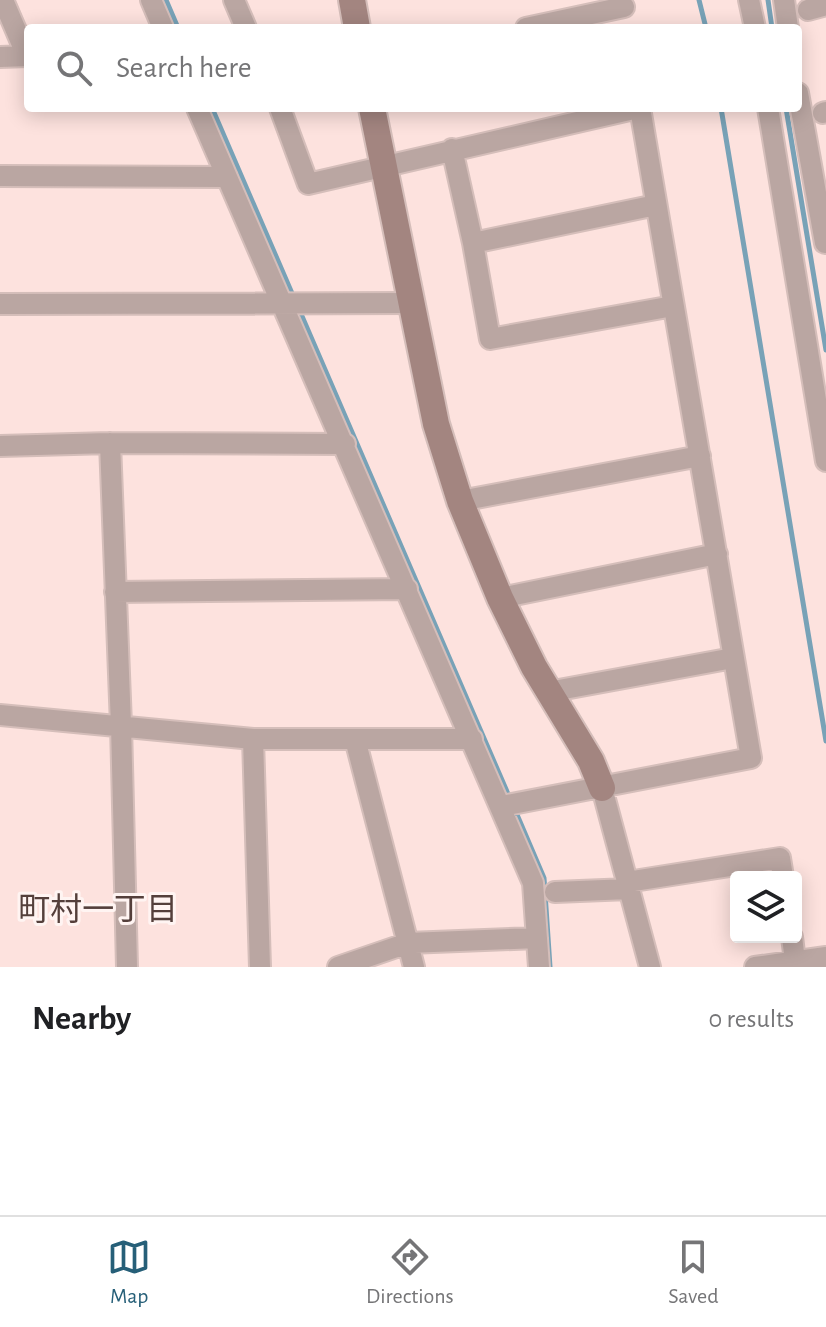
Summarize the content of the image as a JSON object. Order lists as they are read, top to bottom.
{
  "districts": ["町村一丁目"],
  "page": {
    "search": "Search here",
    "heading": ["Nearby", "0 results"],
    "nav": ["Map", "Directions", "Saved"]
  }
}
